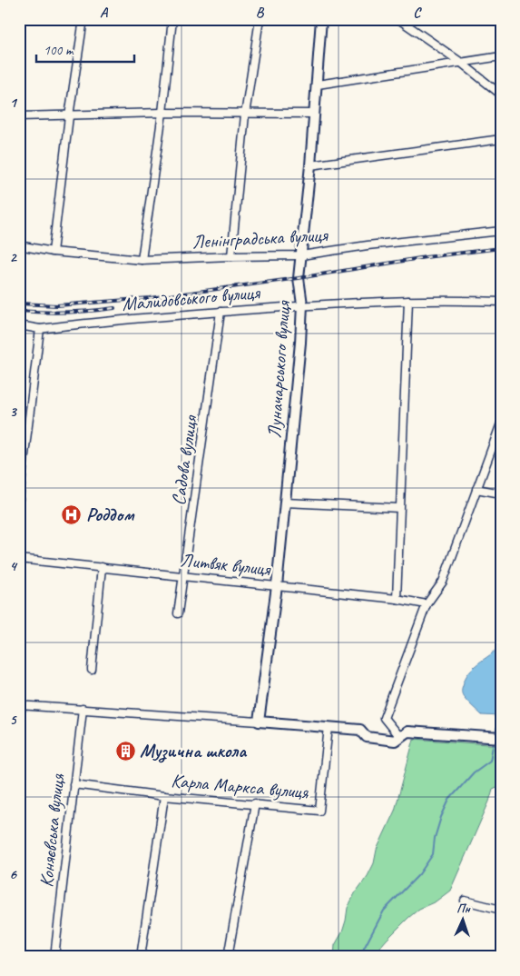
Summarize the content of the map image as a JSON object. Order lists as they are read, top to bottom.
{
  "streets": {
    "main road": ["Луначарського вулиця"],
    "street": [
      "Ленінградська вулиця",
      "Малидовського вулиця",
      "Садова вулиця",
      "Литвяк вулиця",
      "Карла Маркса вулиця",
      "Коняєвська вулиця"
    ]
  },
  "crossings": [
    ["Ленінградська вулиця", "Луначарського вулиця"],
    ["Малидовського вулиця", "Луначарського вулиця"],
    ["Малидовського вулиця", "Садова вулиця"],
    ["Луначарського вулиця", "Литвяк вулиця"],
    ["Садова вулиця", "Литвяк вулиця"],
    ["Карла Маркса вулиця", "Коняєвська вулиця"]
  ],
  "places": {
    "hospital": ["Роддом"],
    "building": ["Музична школа"]
  },
  "scale_bar": "100 m",
  "north": "top",
  "grid": {
    "columns": ["A", "B", "C"],
    "rows": [
      "1",
      "2",
      "3",
      "4",
      "5",
      "6"
    ]
  }
}
